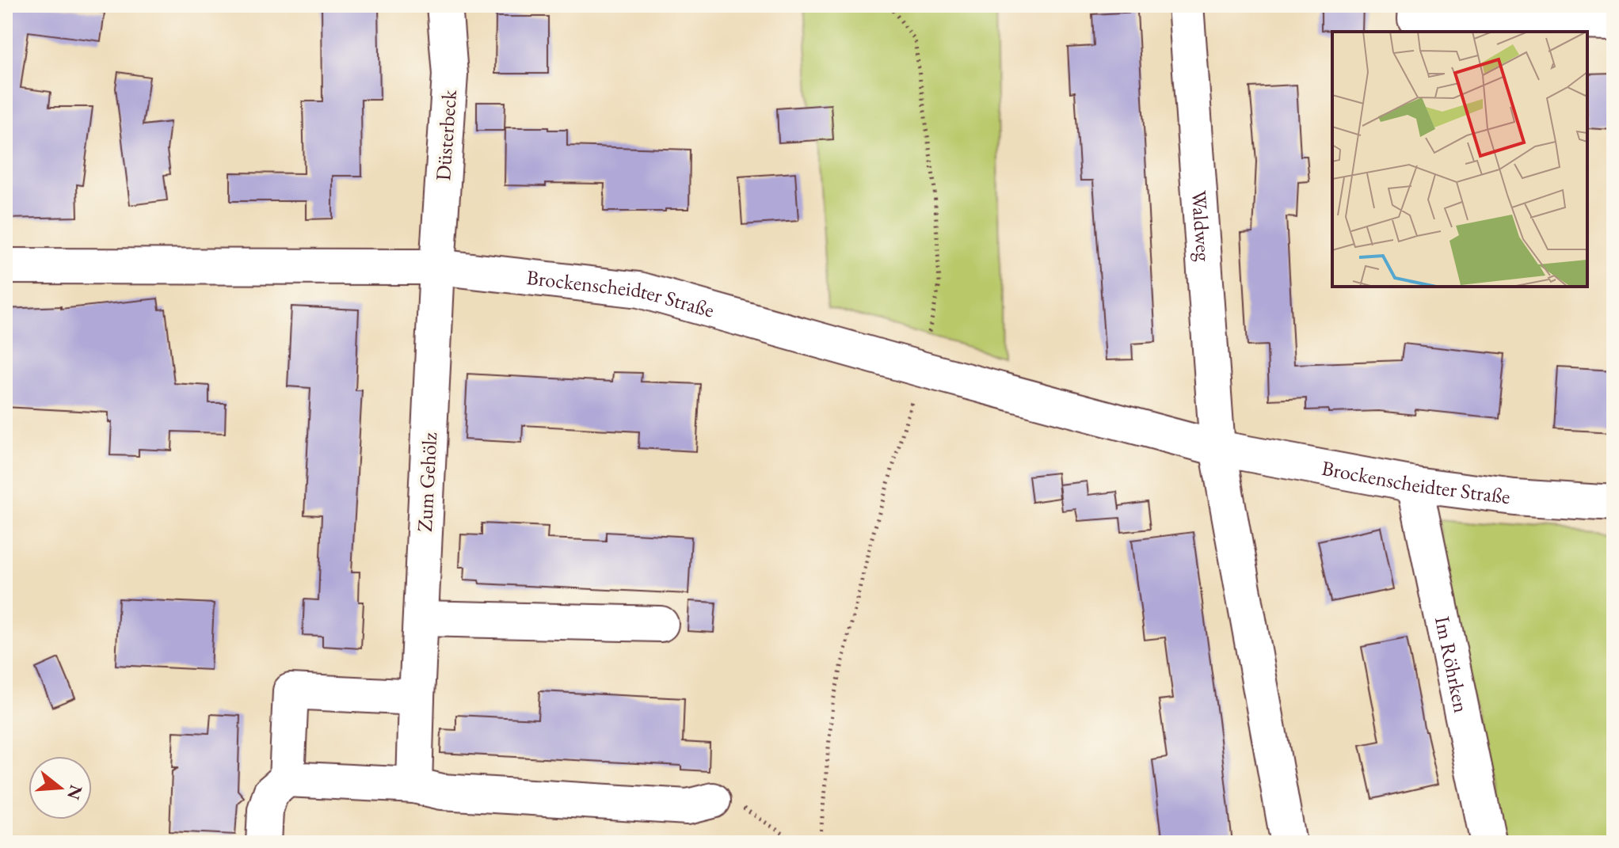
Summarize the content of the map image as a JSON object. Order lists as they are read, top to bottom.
{
  "streets": {
    "street": [
      "Düsterbeck",
      "Waldweg",
      "Brockenscheidter Straße",
      "Zum Gehölz",
      "Im Röhrken"
    ]
  },
  "crossings": [
    ["Düsterbeck", "Brockenscheidter Straße"],
    ["Düsterbeck", "Zum Gehölz"],
    ["Waldweg", "Brockenscheidter Straße"],
    ["Brockenscheidter Straße", "Zum Gehölz"],
    ["Brockenscheidter Straße", "Im Röhrken"]
  ],
  "north": "right"
}
